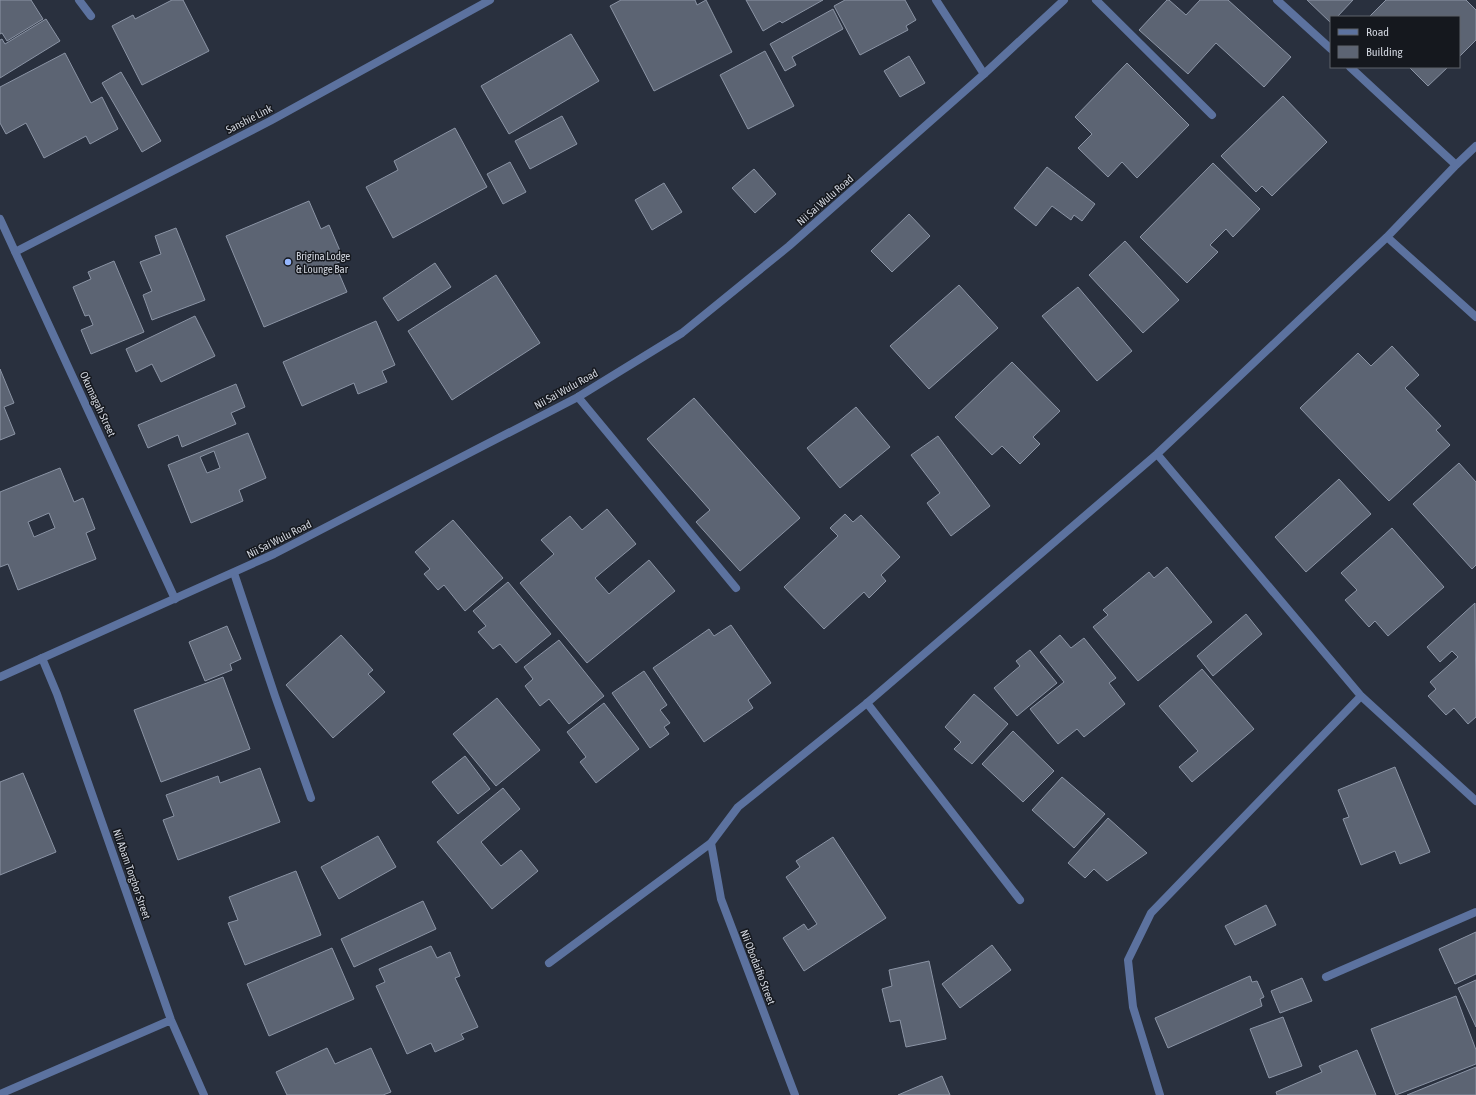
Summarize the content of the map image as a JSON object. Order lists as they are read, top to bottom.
{
  "streets": {
    "street": [
      "Sanshie Link",
      "Nii Sai Wulu Road",
      "Okumagah Street",
      "Nii Abam Torgbor Street",
      "Nii Obodaifio Street"
    ]
  },
  "crossings": [
    ["Sanshie Link", "Okumagah Street"],
    ["Nii Sai Wulu Road", "Okumagah Street"],
    ["Nii Sai Wulu Road", "Nii Abam Torgbor Street"]
  ],
  "places": ["Brigina Lodge & Lounge Bar"],
  "legend": ["Road", "Building"]
}
